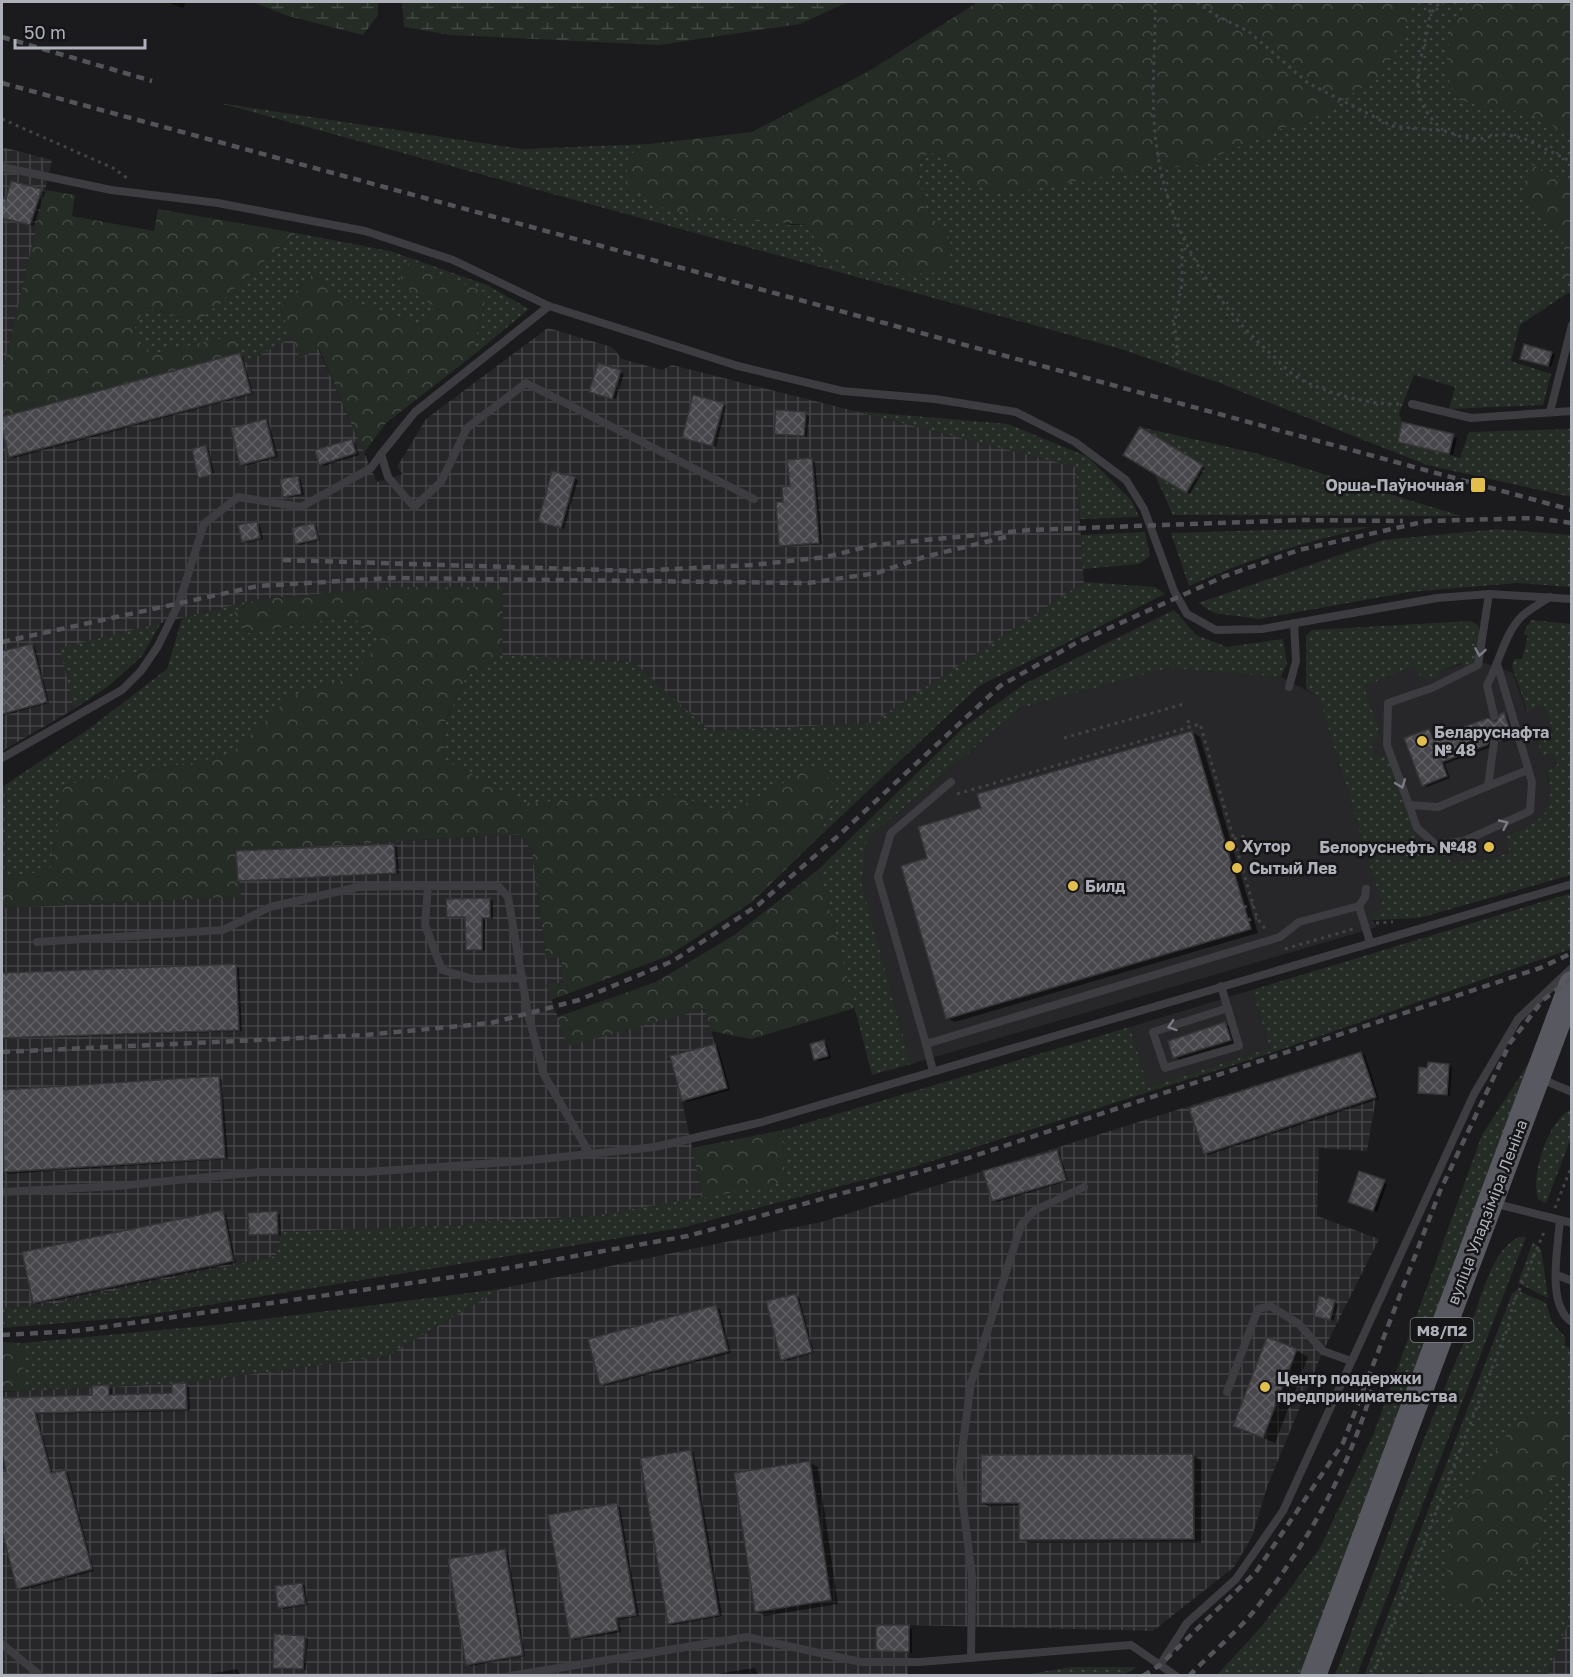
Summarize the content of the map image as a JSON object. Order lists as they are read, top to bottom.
{
  "streets": {
    "main road": ["вуліца Уладзіміра Леніна", "М8/П2"]
  },
  "places": {
    "transit": ["Орша-Паўночная"],
    "other": [
      "Беларуснафта № 48",
      "Хутор",
      "Белоруснефть №48",
      "Сытый Лев",
      "Билд",
      "Центр поддержки предпринимательства"
    ]
  },
  "scale_bar": "50 m"
}
